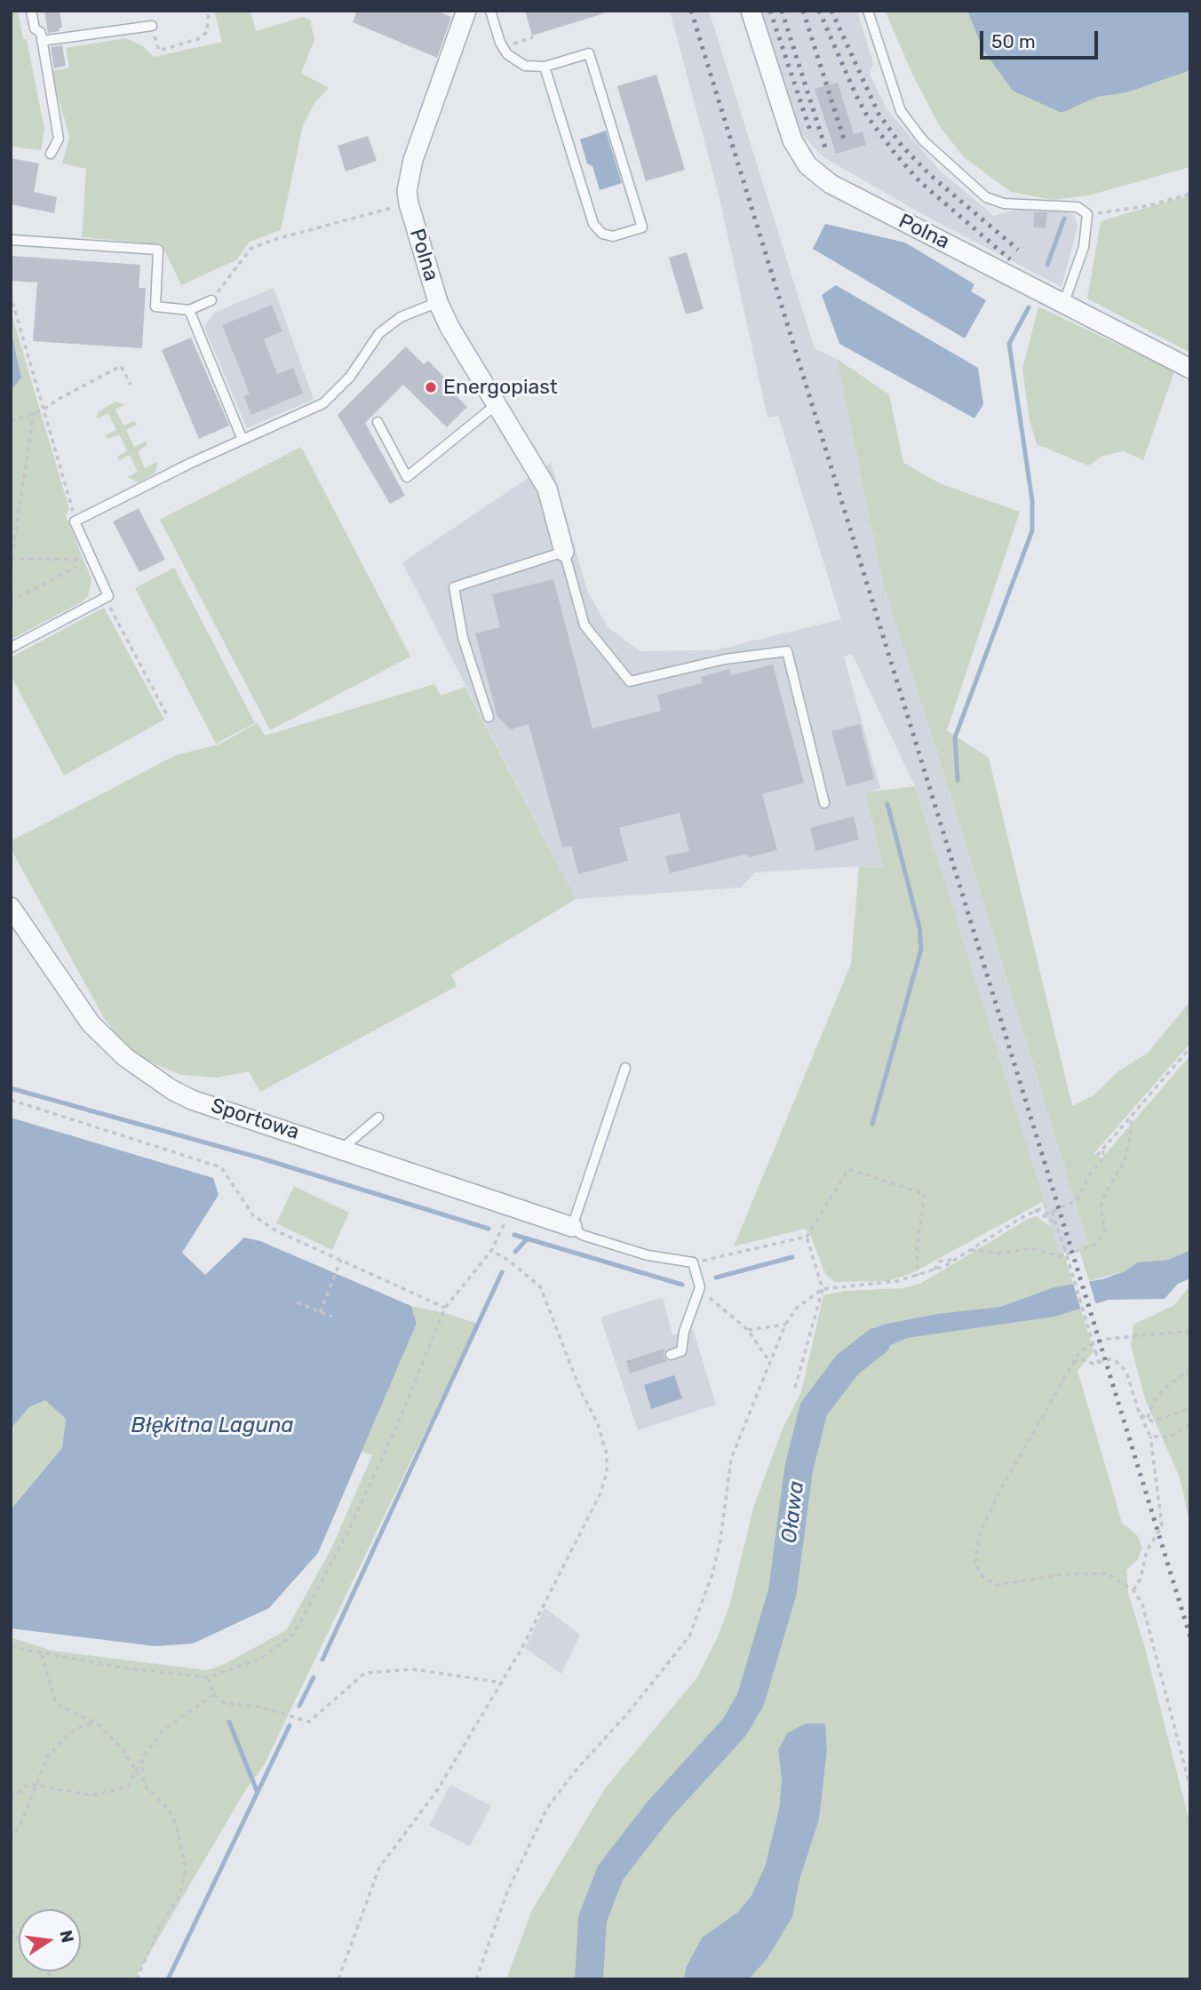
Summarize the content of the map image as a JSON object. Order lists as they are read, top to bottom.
{
  "streets": {
    "street": ["Polna", "Sportowa"]
  },
  "water": ["Błękitna Laguna", "Oława"],
  "places": ["Energopiast"],
  "scale_bar": "50 m",
  "north": "right"
}
